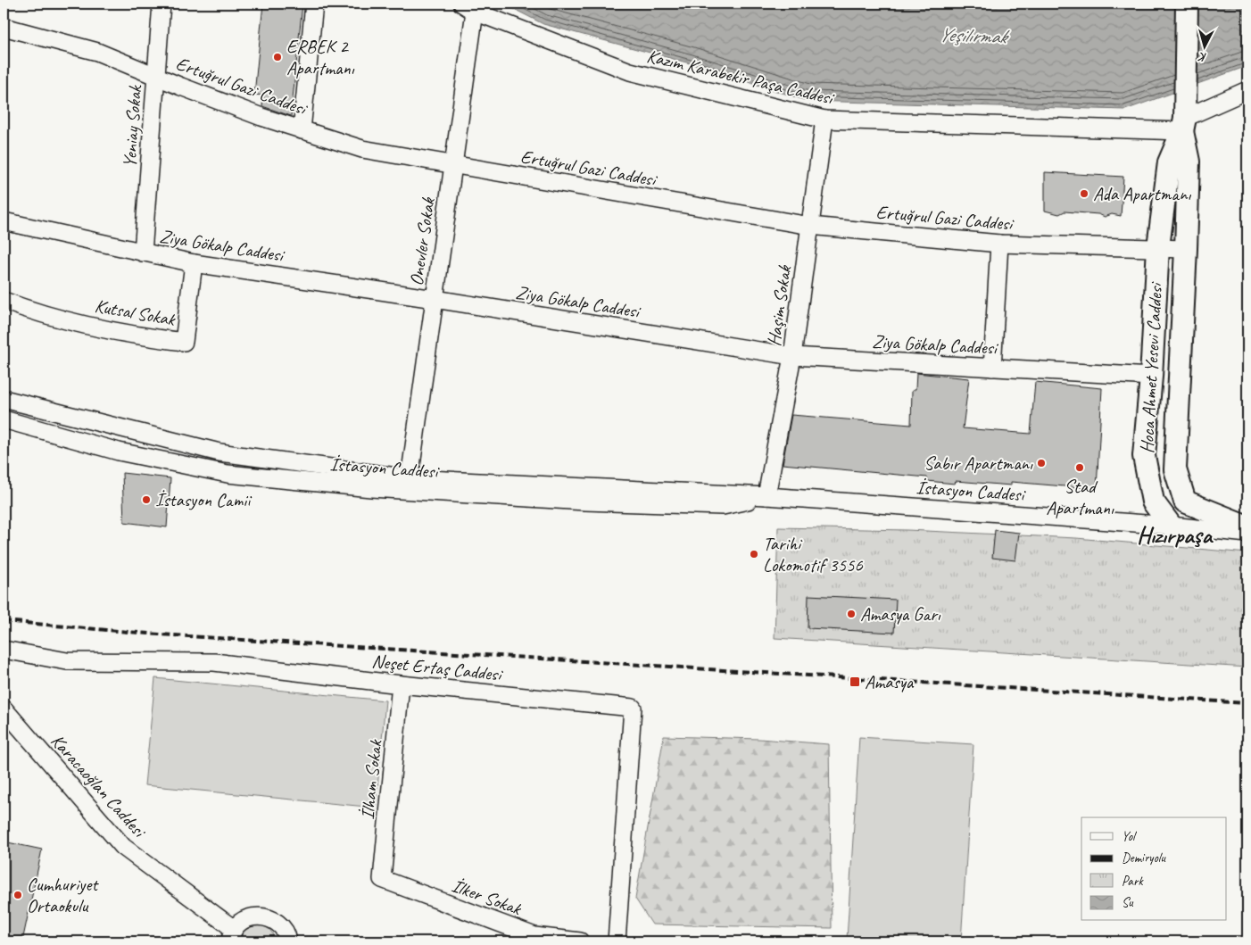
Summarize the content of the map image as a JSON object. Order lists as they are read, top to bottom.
{
  "streets": {
    "main road": ["Hoca Ahmet Yesevi Caddesi"],
    "street": [
      "Kazım Karabekir Paşa Caddesi",
      "Ertuğrul Gazi Caddesi",
      "Yeniay Sokak",
      "Onevler Sokak",
      "Ziya Gökalp Caddesi",
      "Haşim Sokak",
      "Kutsal Sokak",
      "İstasyon Caddesi",
      "Neşet Ertaş Caddesi",
      "İlham Sokak",
      "Karacaoğlan Caddesi",
      "İlker Sokak"
    ]
  },
  "crossings": [
    ["Kazım Karabekir Paşa Caddesi", "Onevler Sokak"],
    ["Kazım Karabekir Paşa Caddesi", "Haşim Sokak"],
    ["Kazım Karabekir Paşa Caddesi", "Hoca Ahmet Yesevi Caddesi"],
    ["Ertuğrul Gazi Caddesi", "Yeniay Sokak"],
    ["Ertuğrul Gazi Caddesi", "Onevler Sokak"],
    ["Ertuğrul Gazi Caddesi", "Haşim Sokak"],
    ["Ertuğrul Gazi Caddesi", "Hoca Ahmet Yesevi Caddesi"],
    ["Yeniay Sokak", "Ziya Gökalp Caddesi"],
    ["Onevler Sokak", "Ziya Gökalp Caddesi"],
    ["Onevler Sokak", "İstasyon Caddesi"],
    ["Ziya Gökalp Caddesi", "Haşim Sokak"],
    ["Ziya Gökalp Caddesi", "Kutsal Sokak"],
    ["Ziya Gökalp Caddesi", "Hoca Ahmet Yesevi Caddesi"],
    ["Haşim Sokak", "İstasyon Caddesi"],
    ["Hoca Ahmet Yesevi Caddesi", "İstasyon Caddesi"],
    ["Neşet Ertaş Caddesi", "İlham Sokak"],
    ["İlham Sokak", "İlker Sokak"]
  ],
  "districts": ["Hızırpaşa"],
  "water": ["Yeşilırmak"],
  "places": {
    "other": [
      "ERBEK 2 Apartmanı",
      "Ada Apartmanı",
      "Sabır Apartmanı",
      "Stad Apartmanı",
      "İstasyon Camii",
      "Tarihi Lokomotif 3556",
      "Amasya Garı",
      "Cumhuriyet Ortaokulu"
    ],
    "transit": ["Amasya"]
  },
  "legend": [
    "Yol",
    "Demiryolu",
    "Park",
    "Su"
  ],
  "north": "bottom"
}
